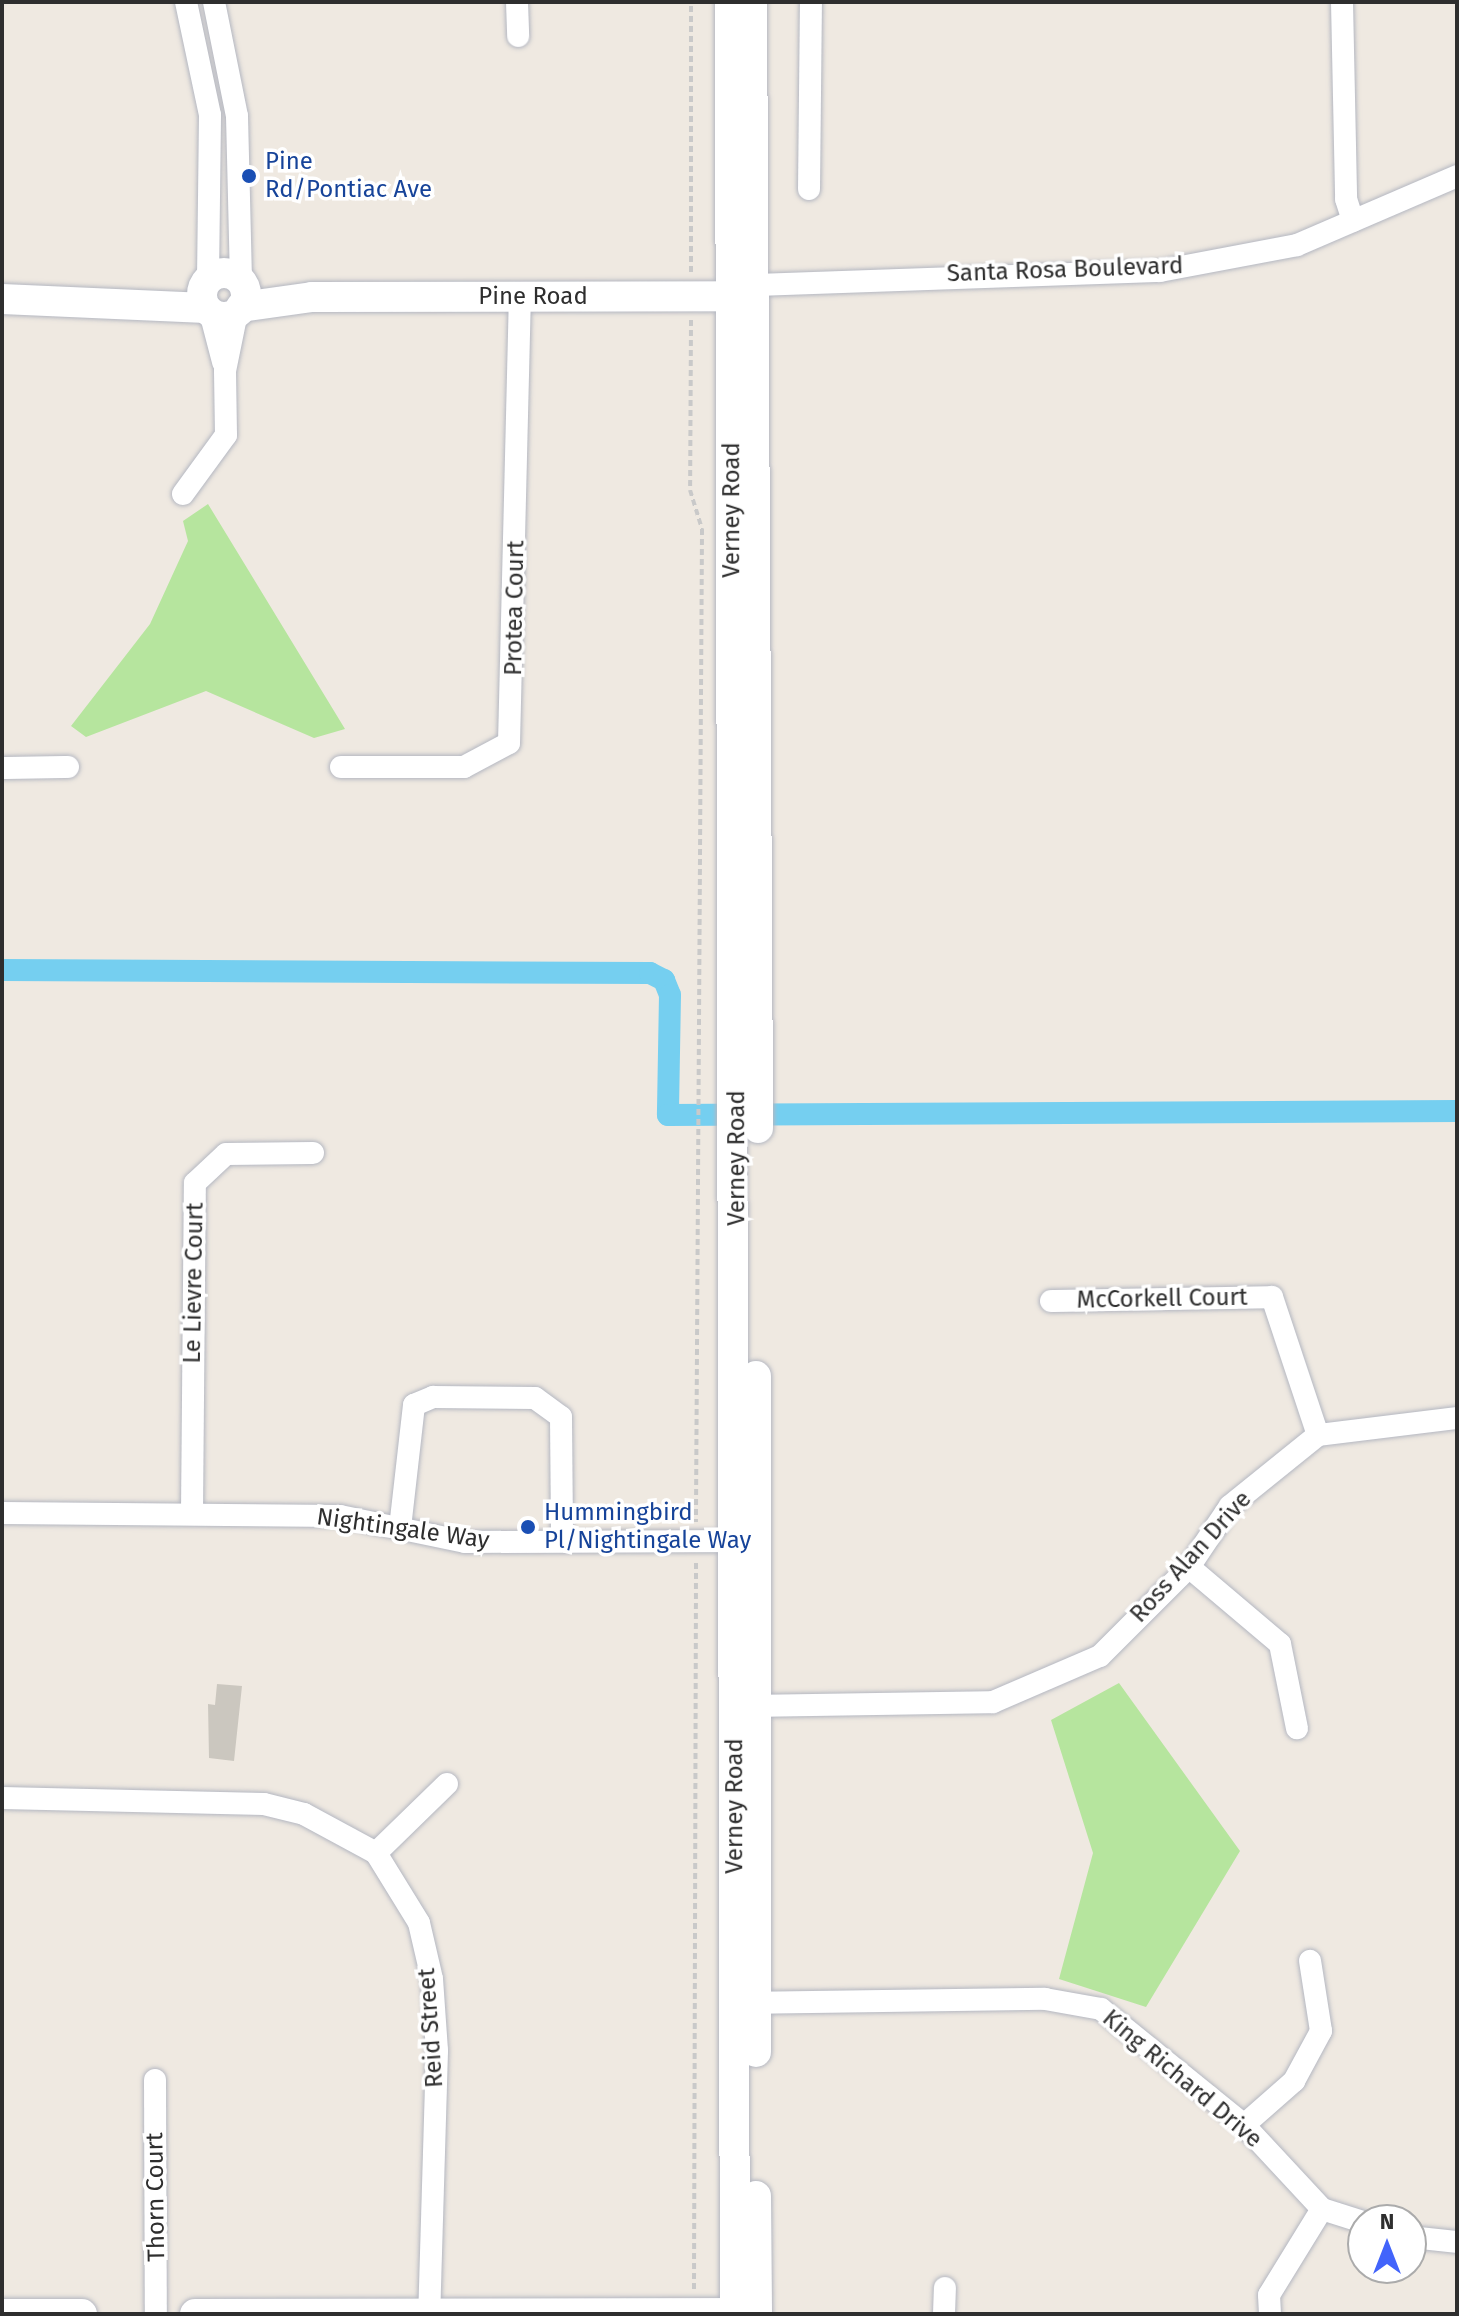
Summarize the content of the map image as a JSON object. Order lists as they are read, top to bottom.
{
  "streets": {
    "street": [
      "Santa Rosa Boulevard",
      "Pine Road",
      "Verney Road",
      "Protea Court",
      "Le Lievre Court",
      "McCorkell Court",
      "Nightingale Way",
      "Ross Alan Drive",
      "Reid Street",
      "King Richard Drive",
      "Thorn Court"
    ]
  },
  "crossings": [
    ["Santa Rosa Boulevard", "Pine Road"],
    ["Santa Rosa Boulevard", "Verney Road"],
    ["Pine Road", "Verney Road"],
    ["Pine Road", "Protea Court"],
    ["Verney Road", "Nightingale Way"],
    ["Verney Road", "Ross Alan Drive"],
    ["Verney Road", "King Richard Drive"],
    ["Le Lievre Court", "Nightingale Way"],
    ["McCorkell Court", "Ross Alan Drive"]
  ],
  "places": ["Pine Rd/Pontiac Ave", "Hummingbird Pl/Nightingale Way"],
  "north": "top"
}
